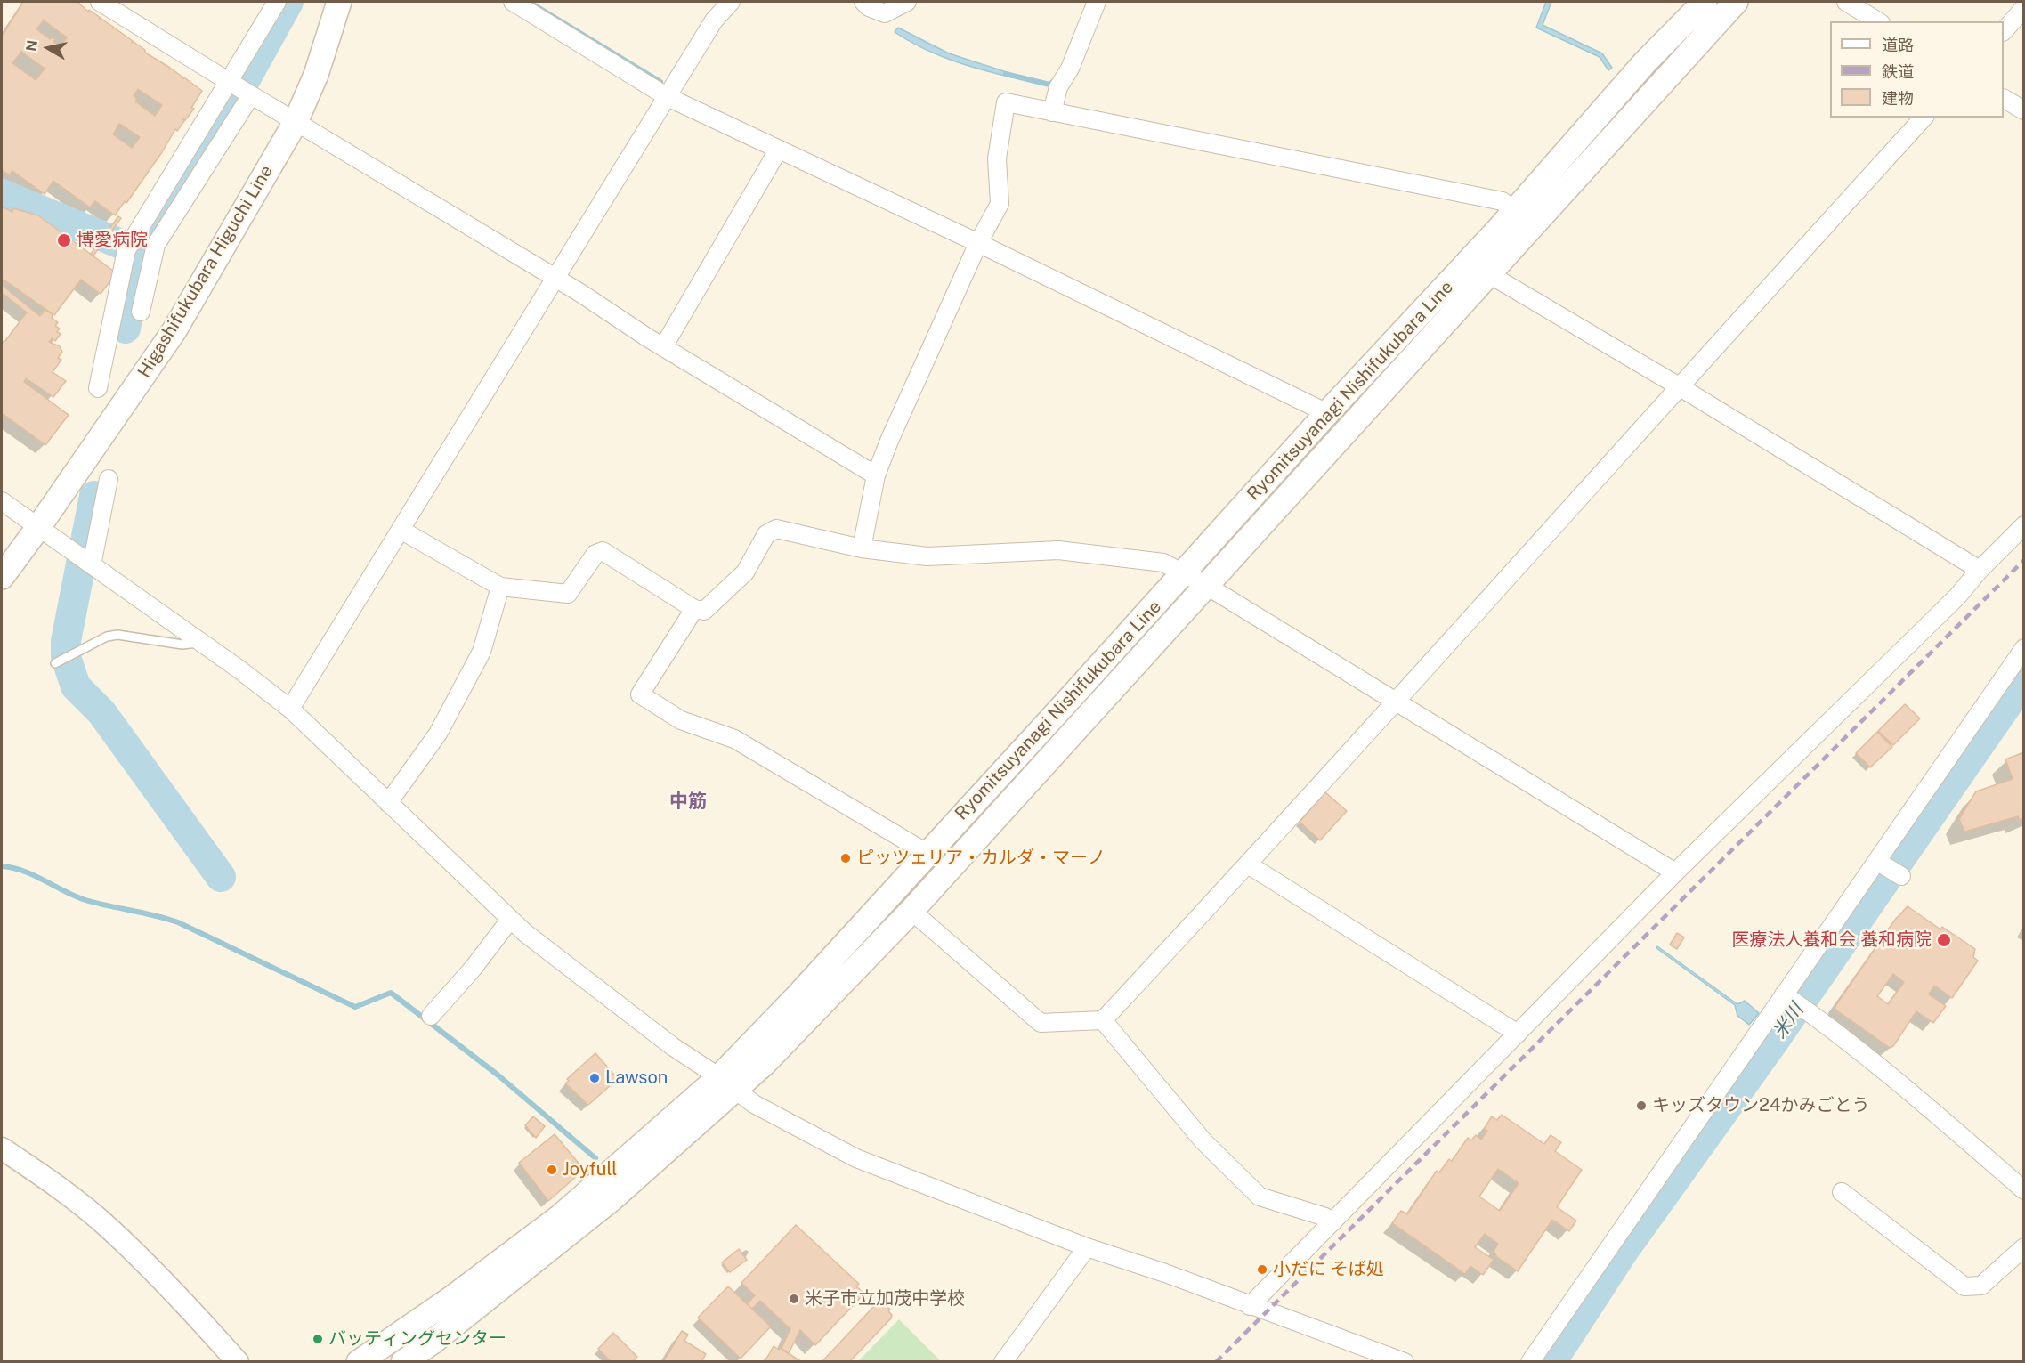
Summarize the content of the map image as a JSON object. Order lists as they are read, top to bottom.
{
  "streets": {
    "main road": ["Higashifukubara Higuchi Line", "Ryomitsuyanagi Nishifukubara Line"]
  },
  "districts": ["中筋"],
  "water": ["米川"],
  "places": [
    "博愛病院",
    "ピッツェリア・カルダ・マーノ",
    "医療法人養和会 養和病院",
    "Lawson",
    "キッズタウン24かみごとう",
    "Joyfull",
    "小だに そば処",
    "米子市立加茂中学校",
    "バッティングセンター"
  ],
  "legend": ["道路", "鉄道", "建物"],
  "north": "left"
}
